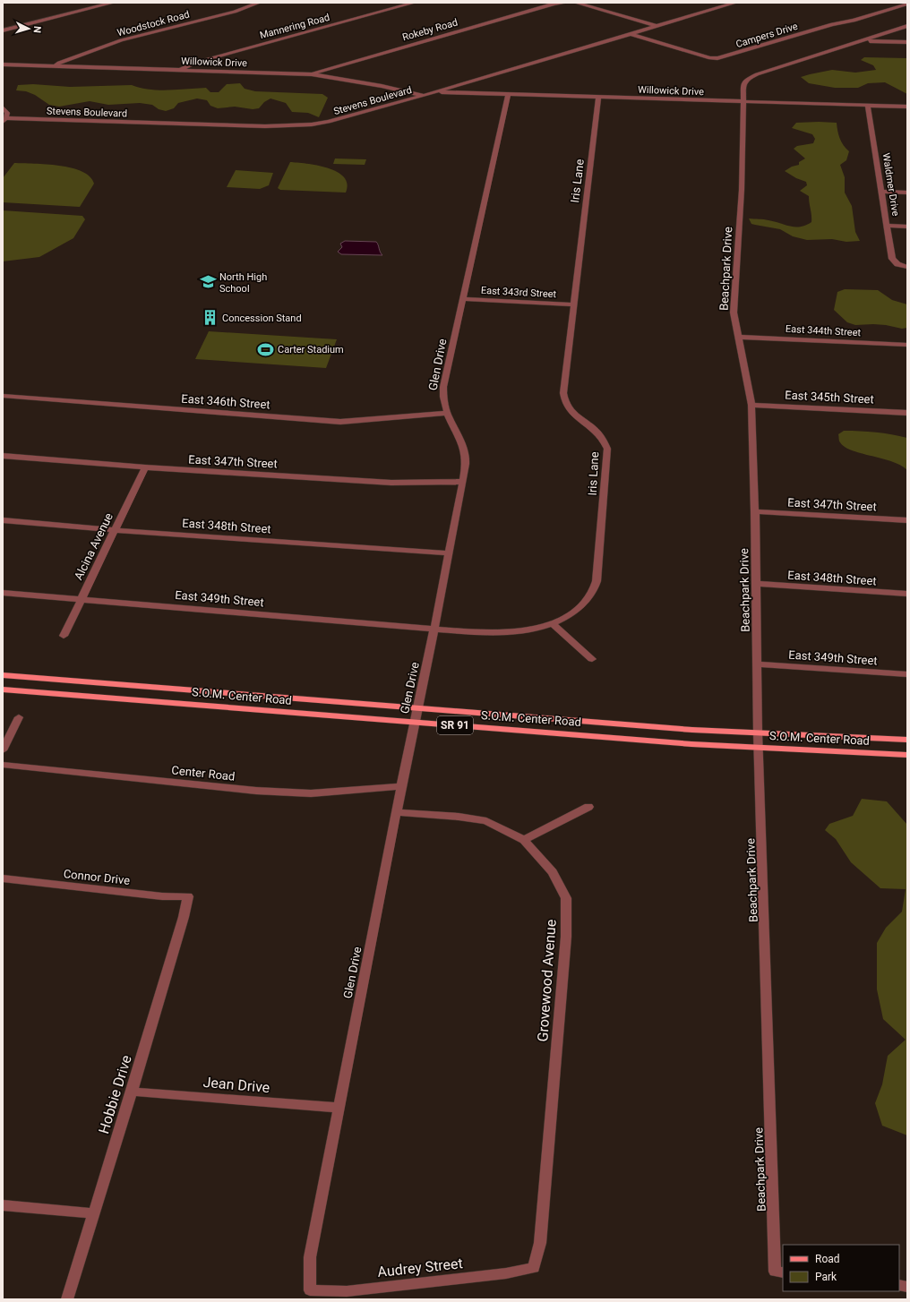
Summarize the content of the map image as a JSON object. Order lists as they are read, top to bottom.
{
  "streets": {
    "main road": ["S.O.M. Center Road", "SR 91"],
    "street": [
      "Woodstock Road",
      "Mannering Road",
      "Rokeby Road",
      "Campers Drive",
      "Willowick Drive",
      "Stevens Boulevard",
      "Iris Lane",
      "Waldmer Drive",
      "Beachpark Drive",
      "East 343rd Street",
      "East 344th Street",
      "Glen Drive",
      "East 345th Street",
      "East 346th Street",
      "East 347th Street",
      "East 348th Street",
      "Alcina Avenue",
      "East 349th Street",
      "Center Road",
      "Connor Drive",
      "Grovewood Avenue",
      "Jean Drive",
      "Hobbie Drive",
      "Audrey Street"
    ]
  },
  "crossings": [
    ["Woodstock Road", "Willowick Drive"],
    ["Mannering Road", "Willowick Drive"],
    ["Rokeby Road", "Willowick Drive"],
    ["Campers Drive", "Stevens Boulevard"],
    ["Willowick Drive", "Stevens Boulevard"],
    ["Willowick Drive", "Iris Lane"],
    ["Willowick Drive", "Waldmer Drive"],
    ["Willowick Drive", "Beachpark Drive"],
    ["Willowick Drive", "Glen Drive"],
    ["Iris Lane", "East 343rd Street"],
    ["Iris Lane", "Glen Drive"],
    ["Iris Lane", "East 349th Street"],
    ["Beachpark Drive", "East 344th Street"],
    ["Beachpark Drive", "East 345th Street"],
    ["Beachpark Drive", "East 347th Street"],
    ["Beachpark Drive", "East 348th Street"],
    ["Beachpark Drive", "East 349th Street"],
    ["Beachpark Drive", "S.O.M. Center Road"],
    ["East 343rd Street", "Glen Drive"],
    ["Glen Drive", "East 346th Street"],
    ["Glen Drive", "East 347th Street"],
    ["Glen Drive", "East 348th Street"],
    ["Glen Drive", "East 349th Street"],
    ["Glen Drive", "S.O.M. Center Road"],
    ["Glen Drive", "Center Road"],
    ["Glen Drive", "Grovewood Avenue"],
    ["Glen Drive", "Jean Drive"],
    ["Glen Drive", "Audrey Street"],
    ["East 347th Street", "Alcina Avenue"],
    ["East 348th Street", "Alcina Avenue"],
    ["Alcina Avenue", "East 349th Street"],
    ["Connor Drive", "Hobbie Drive"],
    ["Grovewood Avenue", "Audrey Street"],
    ["Jean Drive", "Hobbie Drive"]
  ],
  "places": {
    "school or university": ["North High School"],
    "building": ["Concession Stand"],
    "sports": ["Carter Stadium"]
  },
  "legend": ["Road", "Park"],
  "north": "right"
}
